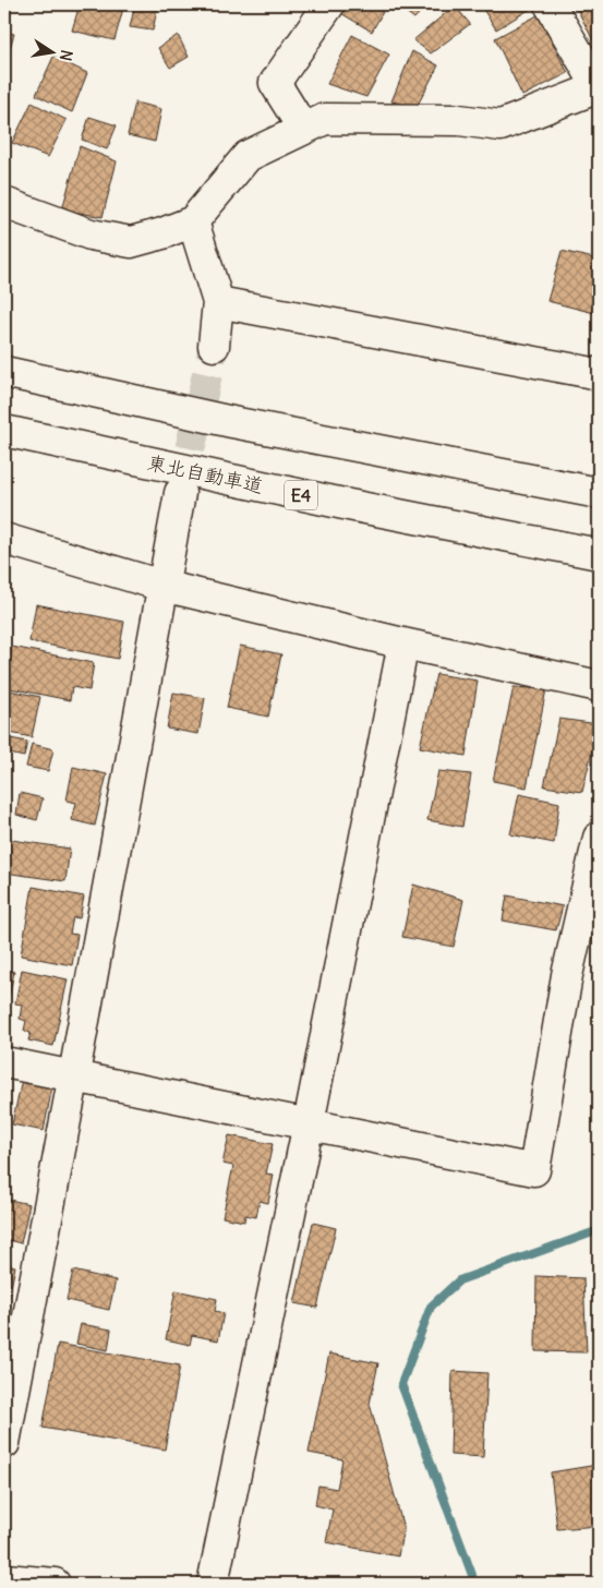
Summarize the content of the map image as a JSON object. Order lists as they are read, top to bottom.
{
  "streets": {
    "main road": ["東北自動車道", "E4"]
  },
  "north": "right"
}
